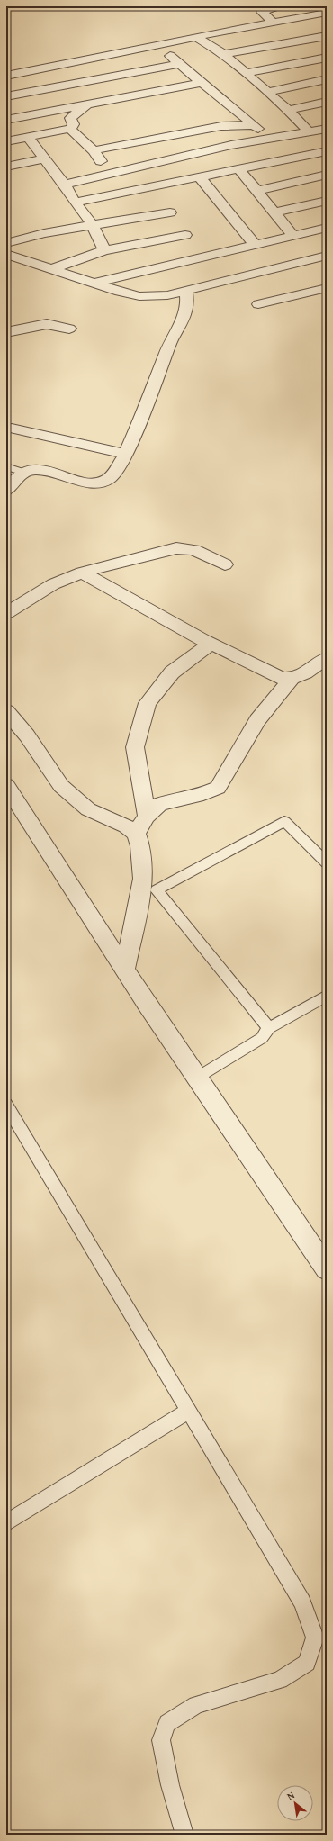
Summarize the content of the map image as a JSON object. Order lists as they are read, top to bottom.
{
  "north": "top left"
}
